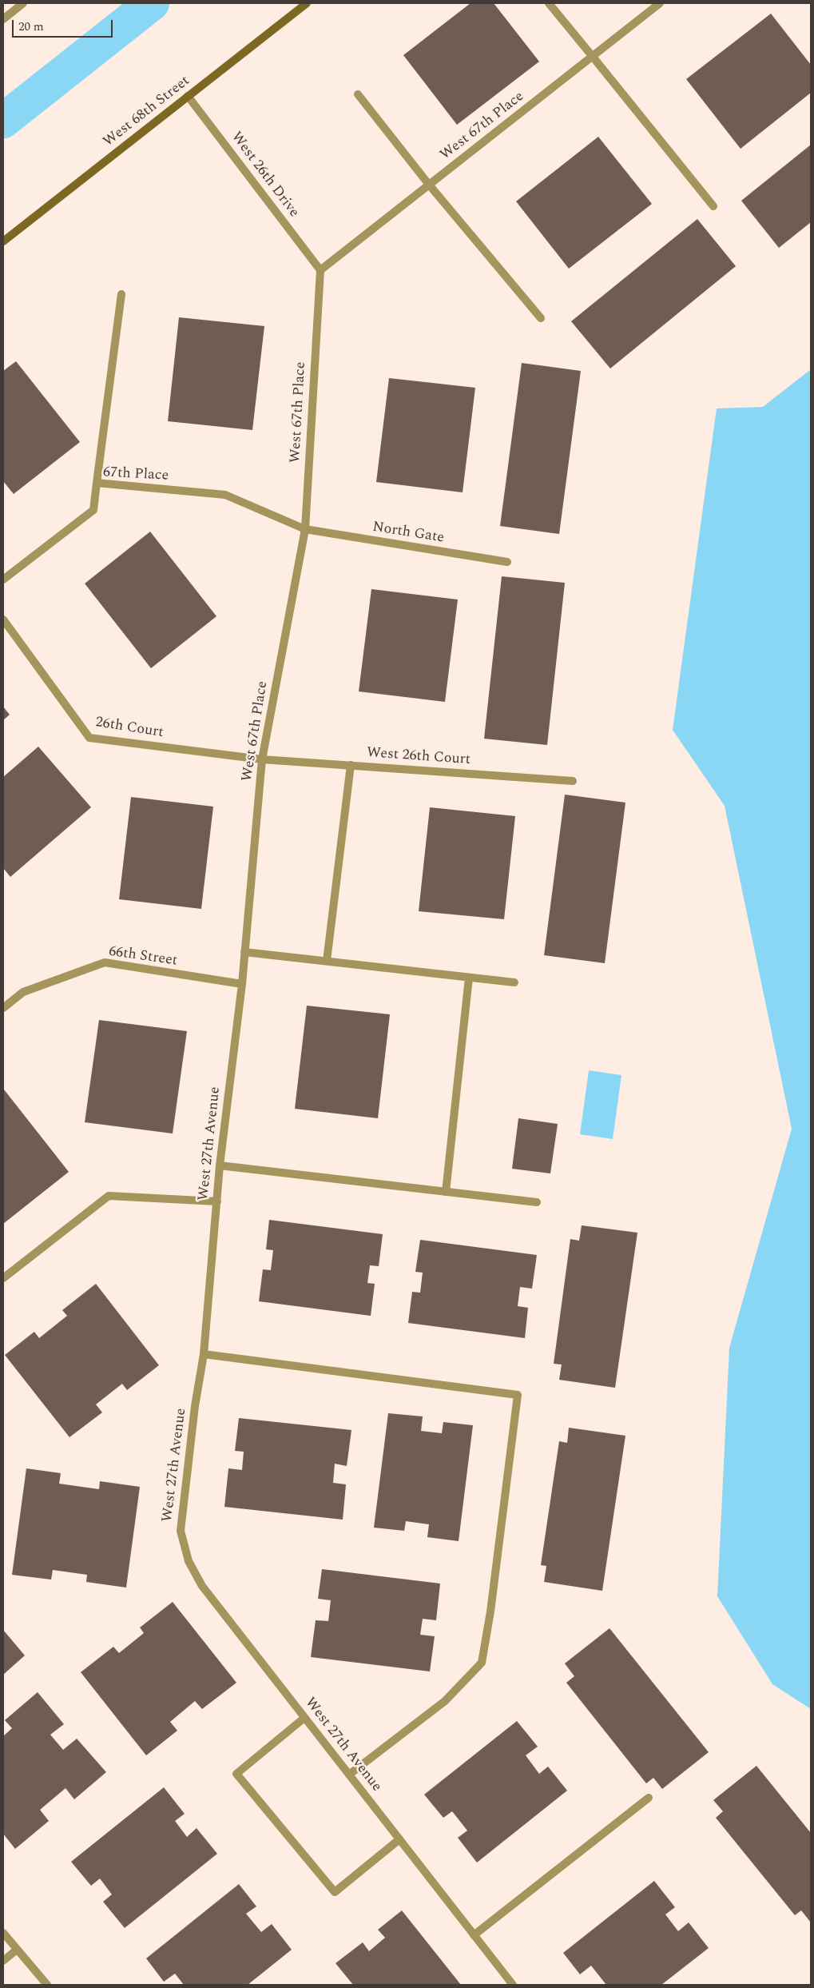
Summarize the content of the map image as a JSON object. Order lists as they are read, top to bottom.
{
  "streets": {
    "main road": ["West 68th Street"],
    "street": [
      "West 67th Place",
      "West 26th Drive",
      "67th Place",
      "North Gate",
      "26th Court",
      "West 26th Court",
      "66th Street",
      "West 27th Avenue"
    ]
  },
  "crossings": [
    ["West 68th Street", "West 26th Drive"],
    ["West 67th Place", "West 26th Drive"],
    ["West 67th Place", "67th Place"],
    ["West 67th Place", "North Gate"],
    ["West 67th Place", "26th Court"],
    ["West 67th Place", "West 26th Court"],
    ["West 67th Place", "66th Street"],
    ["West 67th Place", "West 27th Avenue"],
    ["67th Place", "North Gate"],
    ["26th Court", "West 26th Court"],
    ["66th Street", "West 27th Avenue"]
  ],
  "scale_bar": "20 m"
}
